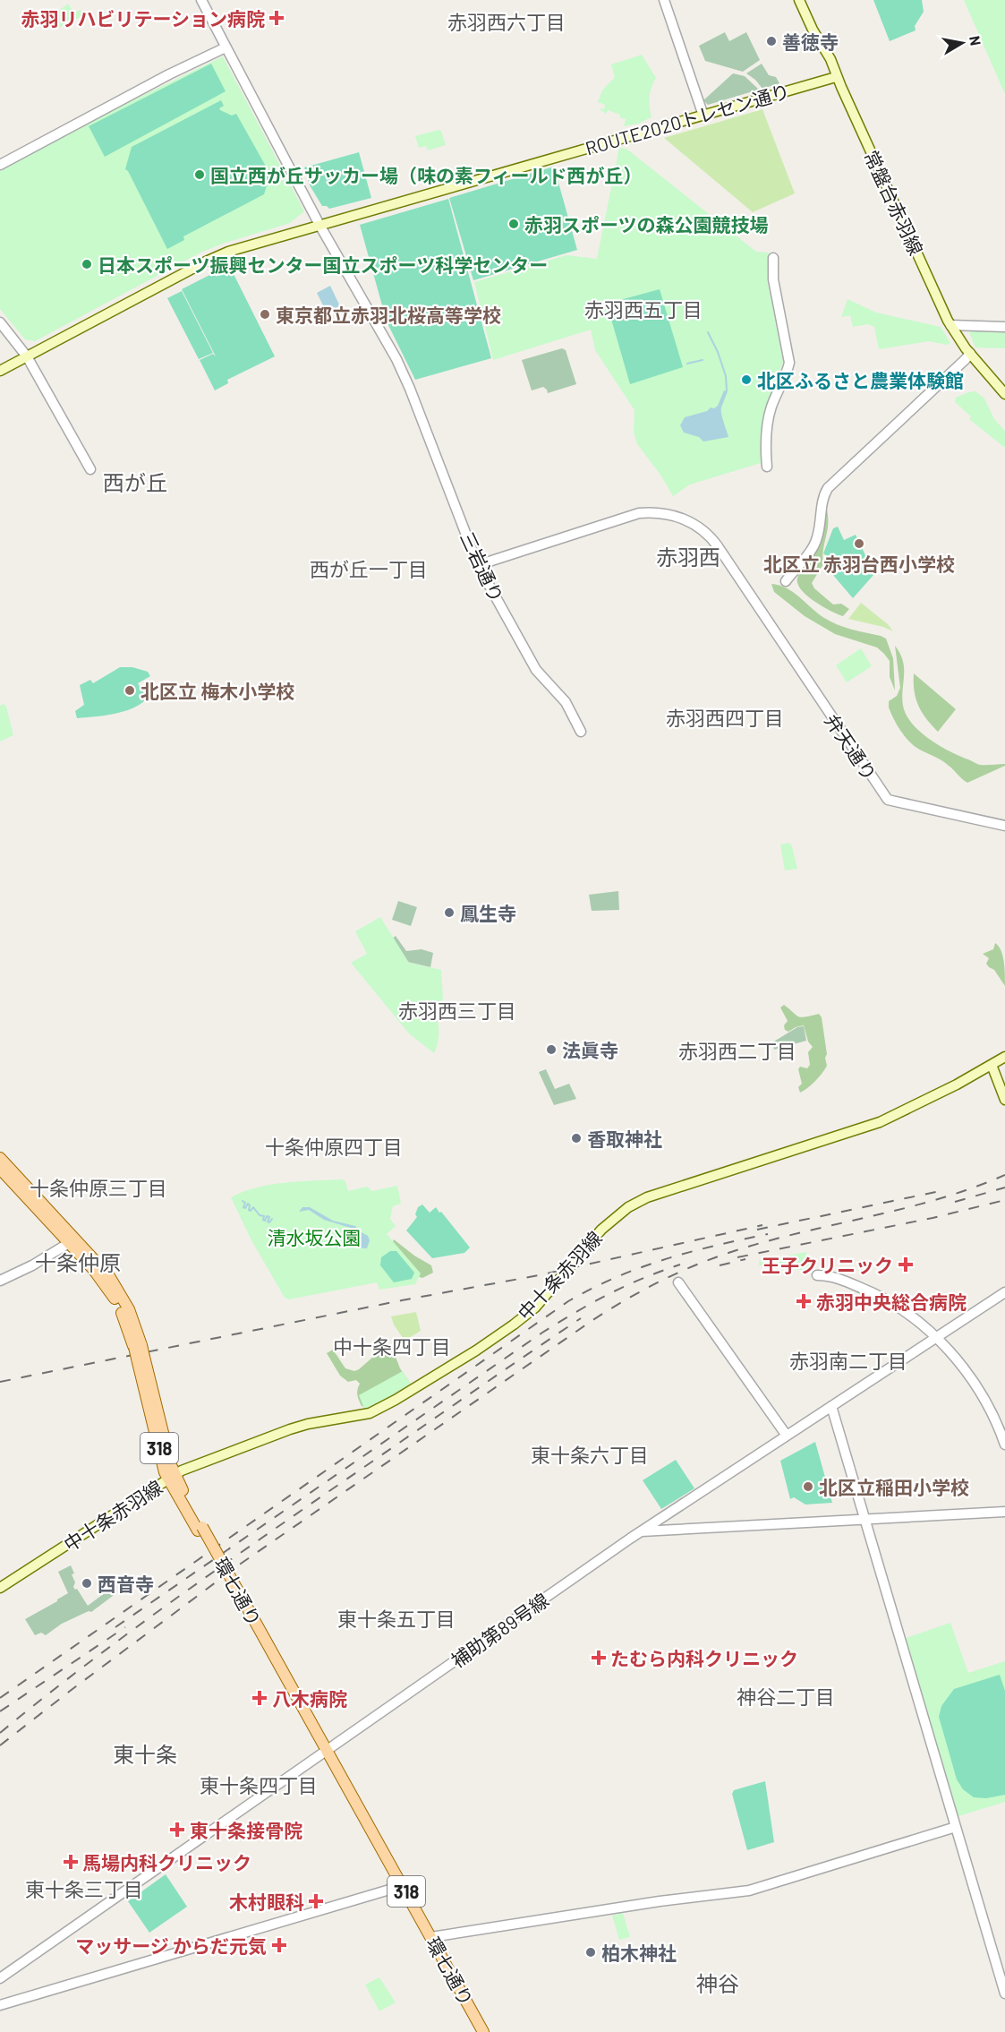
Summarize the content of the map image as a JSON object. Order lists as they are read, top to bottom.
{
  "streets": {
    "main road": [
      "ROUTE2020トレセン通り",
      "常盤台赤羽線",
      "中十条赤羽線",
      "318",
      "環七通り"
    ],
    "street": ["三岩通り", "弁天通り", "補助第89号線"]
  },
  "crossings": [
    ["ROUTE2020トレセン通り", "常盤台赤羽線"],
    ["ROUTE2020トレセン通り", "三岩通り"],
    ["三岩通り", "弁天通り"],
    ["中十条赤羽線", "環七通り"],
    ["環七通り", "補助第89号線"]
  ],
  "districts": [
    "赤羽西六丁目",
    "赤羽西五丁目",
    "西が丘",
    "赤羽西",
    "西が丘一丁目",
    "赤羽西四丁目",
    "赤羽西三丁目",
    "赤羽西二丁目",
    "十条仲原四丁目",
    "十条仲原三丁目",
    "十条仲原",
    "中十条四丁目",
    "赤羽南二丁目",
    "東十条六丁目",
    "東十条五丁目",
    "神谷二丁目",
    "東十条",
    "東十条四丁目",
    "東十条三丁目",
    "神谷"
  ],
  "parks": ["清水坂公園"],
  "places": {
    "health": [
      "赤羽リハビリテーション病院",
      "王子クリニック",
      "赤羽中央総合病院",
      "たむら内科クリニック",
      "八木病院",
      "東十条接骨院",
      "馬場内科クリニック",
      "木村眼科",
      "マッサージ からだ元気"
    ],
    "other": [
      "善徳寺",
      "国立西が丘サッカー場（味の素フィールド西が丘）",
      "赤羽スポーツの森公園競技場",
      "日本スポーツ振興センター国立スポーツ科学センター",
      "東京都立赤羽北桜高等学校",
      "北区ふるさと農業体験館",
      "北区立 赤羽台西小学校",
      "北区立 梅木小学校",
      "鳳生寺",
      "法眞寺",
      "香取神社",
      "北区立稲田小学校",
      "西音寺",
      "柏木神社"
    ]
  },
  "north": "right"
}
